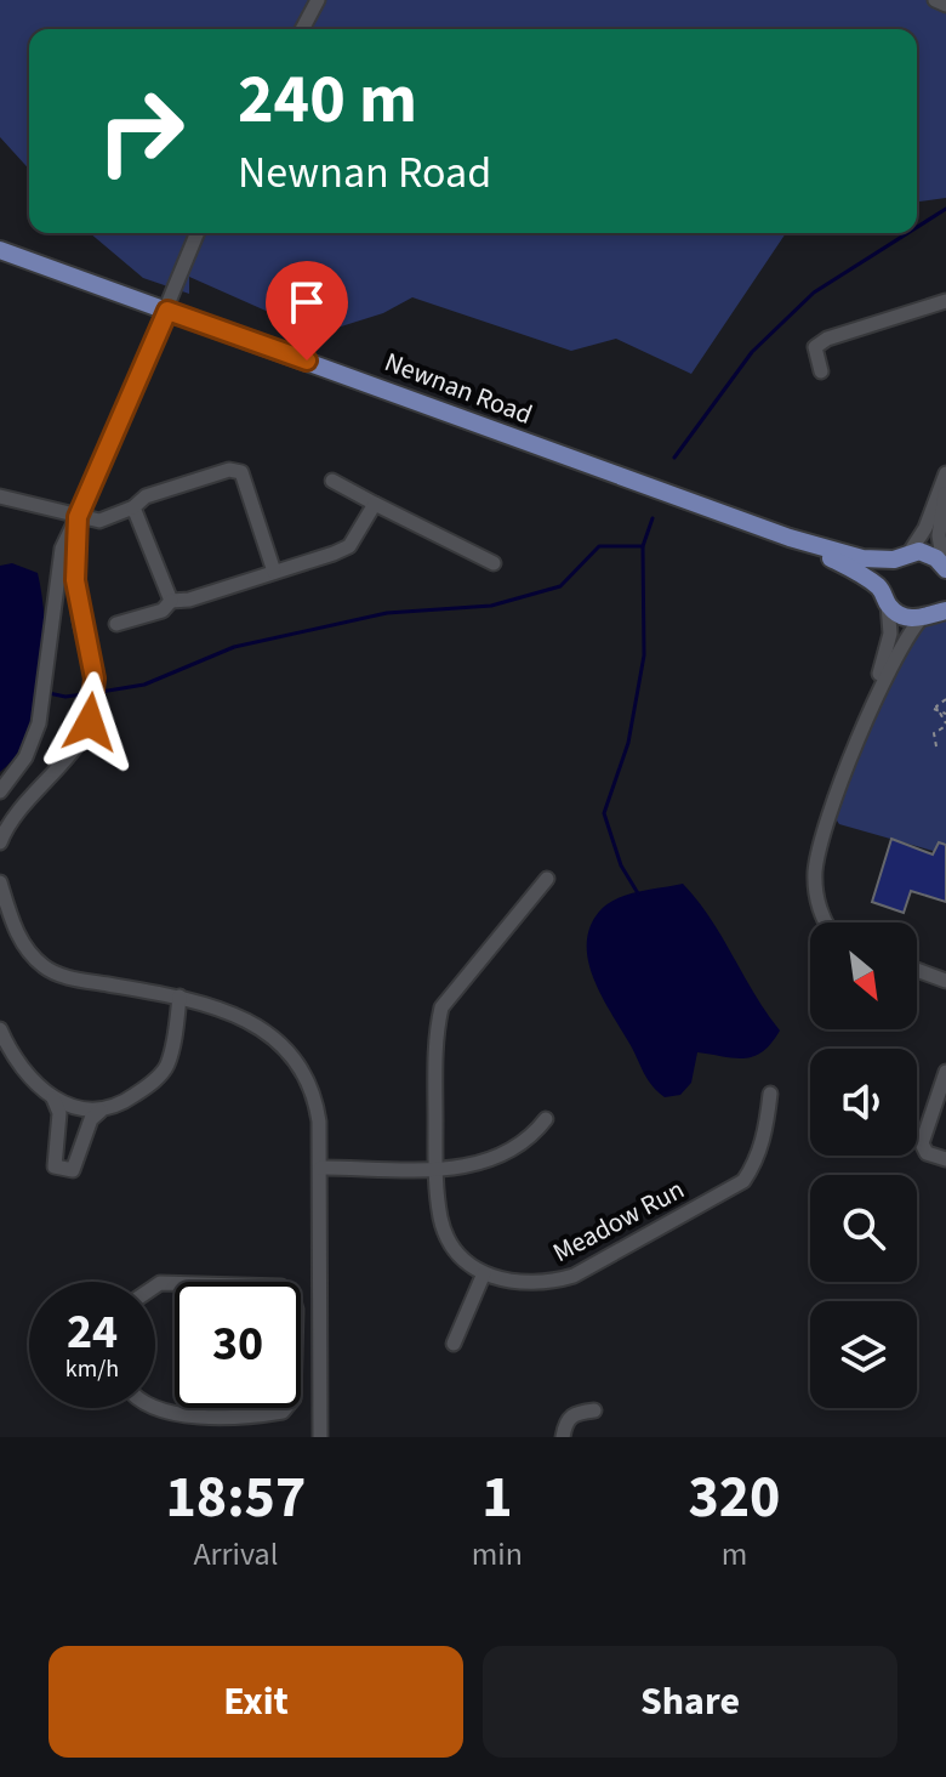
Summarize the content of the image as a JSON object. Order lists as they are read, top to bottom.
{
  "streets": {
    "main road": ["Newnan Road"],
    "street": ["Meadow Run"]
  },
  "north": "bottom right",
  "page": {
    "turn": ["240 m", "Newnan Road"],
    "speed": "24 km/h",
    "limit": "30",
    "eta": [
      "18:57",
      "Arrival",
      "1",
      "min",
      "320",
      "m"
    ],
    "buttons": ["Exit", "Share"]
  }
}
